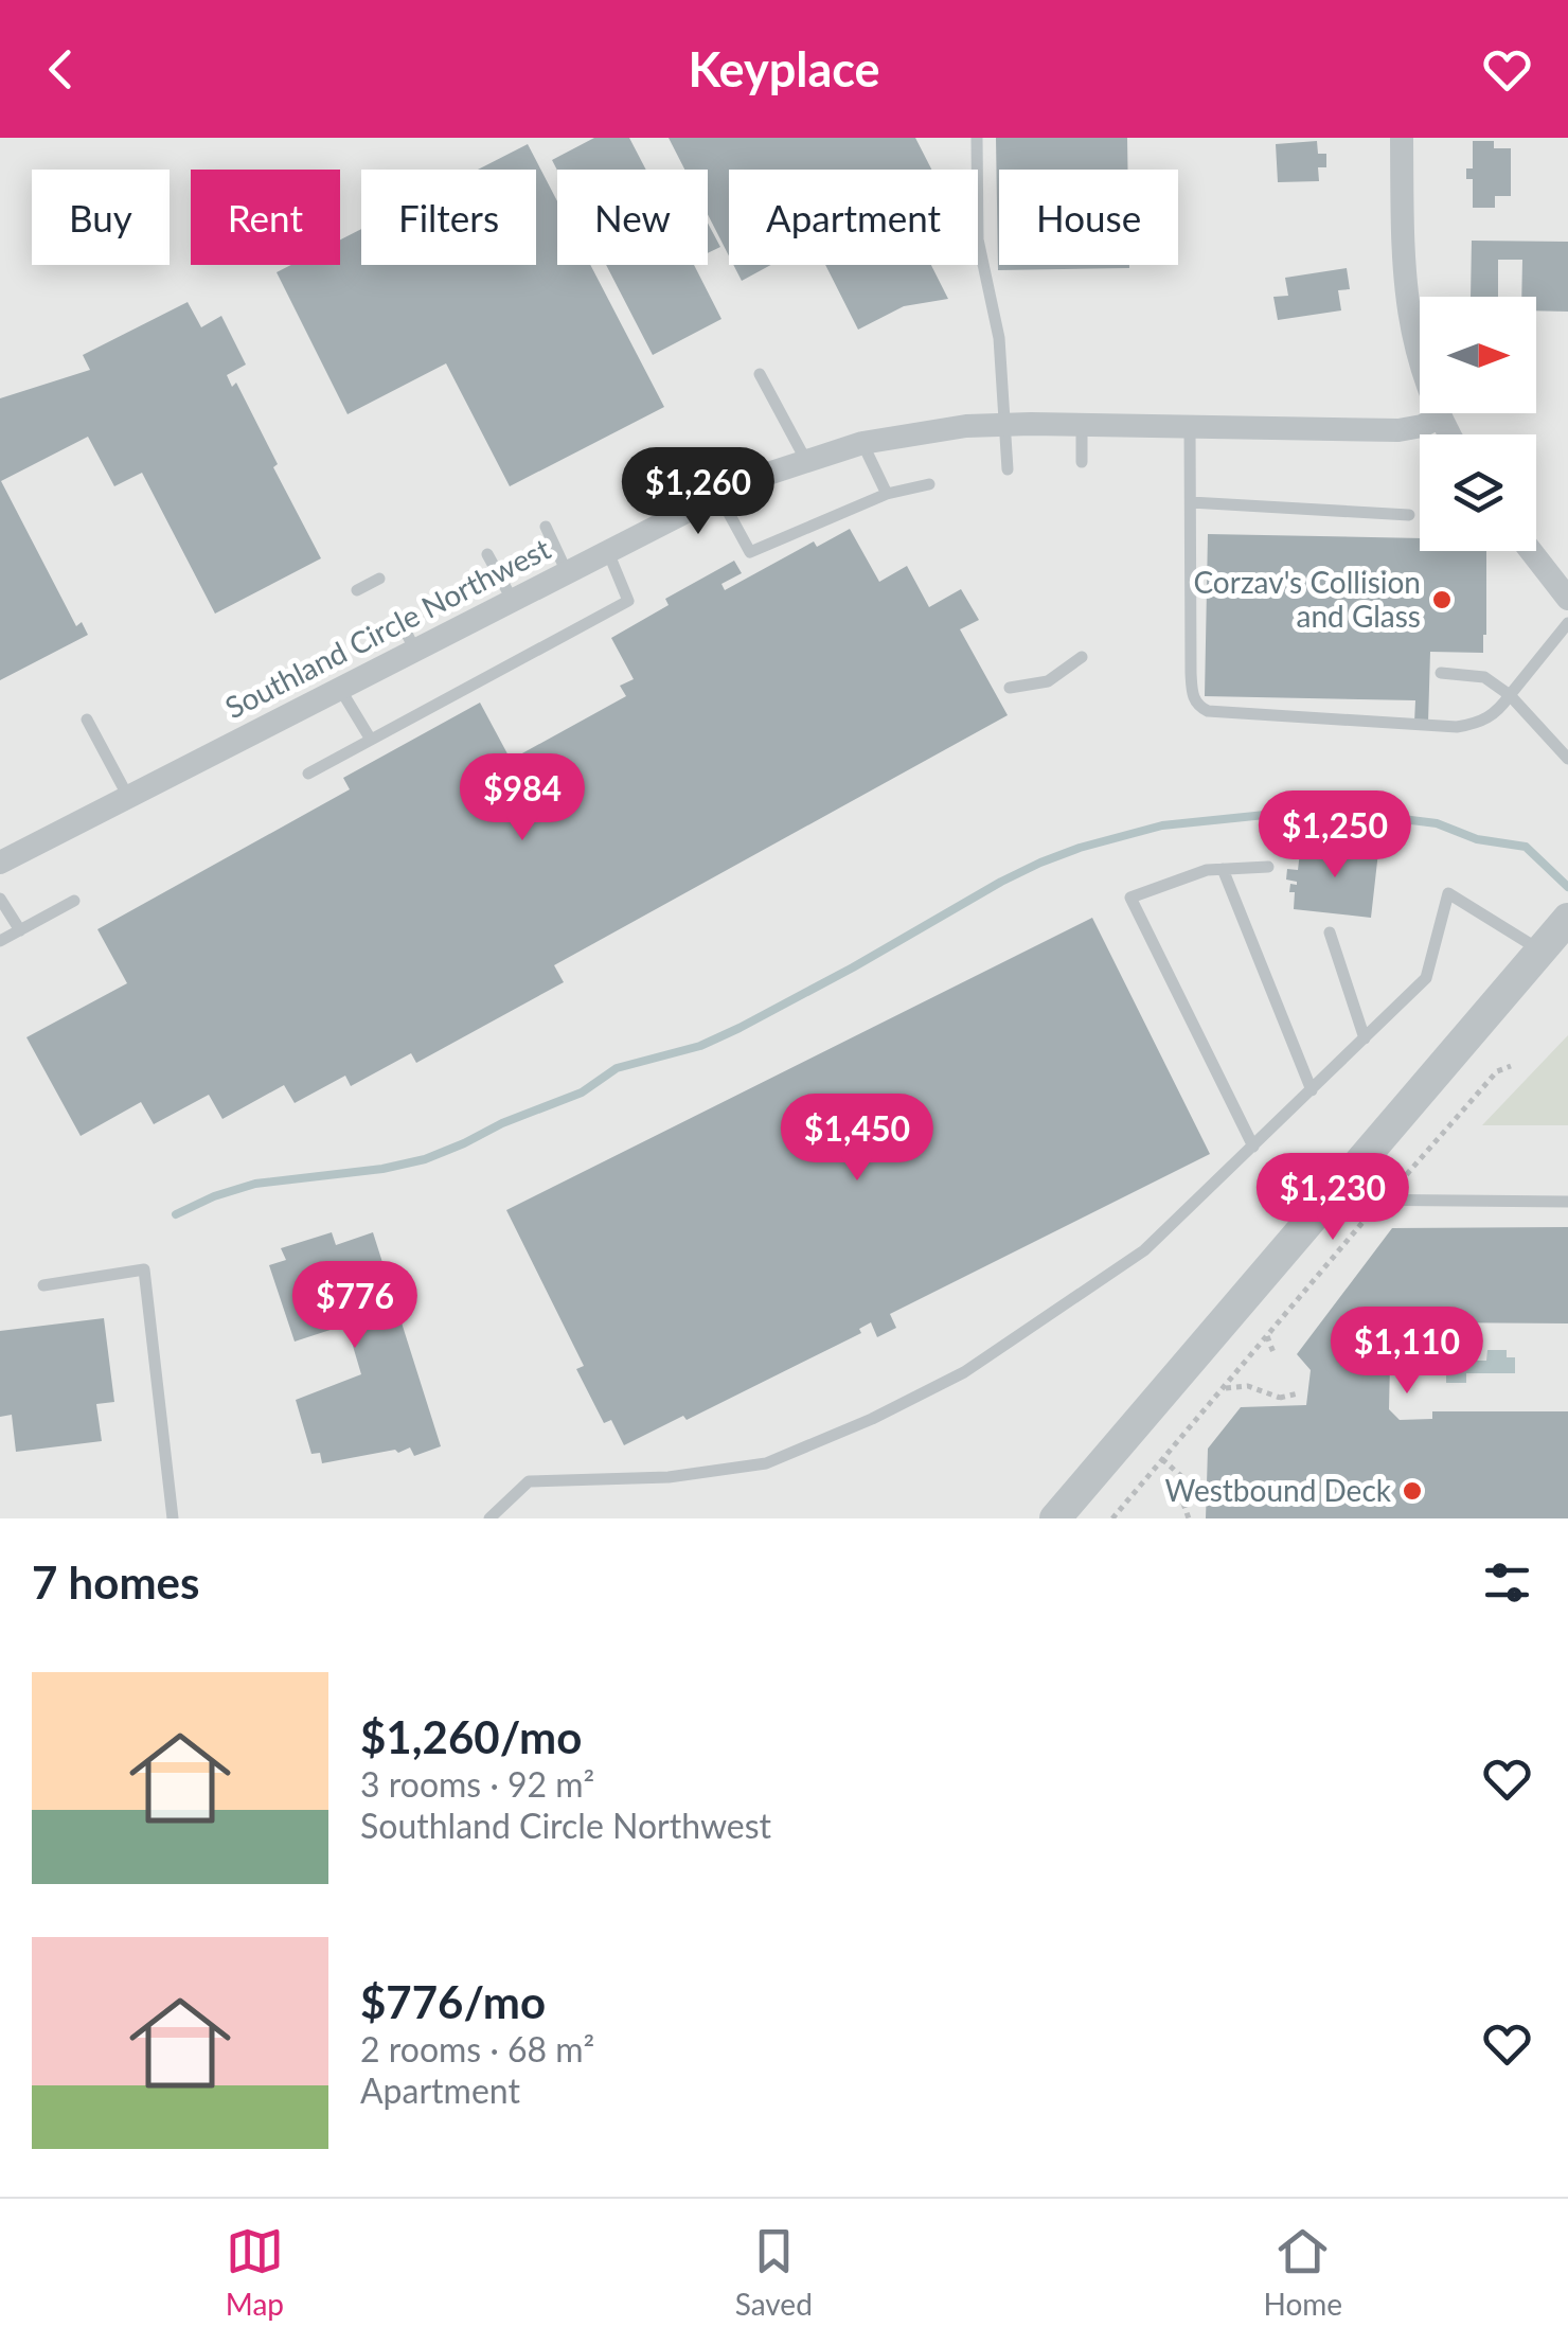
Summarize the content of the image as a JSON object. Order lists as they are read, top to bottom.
{
  "streets": {
    "street": ["Southland Circle Northwest"]
  },
  "places": ["Corzav's Collision and Glass", "Westbound Deck"],
  "north": "right",
  "page": {
    "header": "Keyplace",
    "chip": [
      "Buy",
      "Rent",
      "Filters",
      "New",
      "Apartment",
      "House"
    ],
    "price": [
      "$1,260",
      "$984",
      "$1,250",
      "$1,450",
      "$1,230",
      "$776",
      "$1,110"
    ],
    "heading": "7 homes",
    "list": [
      {
        "name": "$1,260/mo",
        "note": "3 rooms · 92 m² · Southland Circle Northwest"
      },
      {
        "name": "$776/mo",
        "note": "2 rooms · 68 m² · Apartment"
      }
    ],
    "tabs": ["Map", "Saved", "Home"]
  }
}
